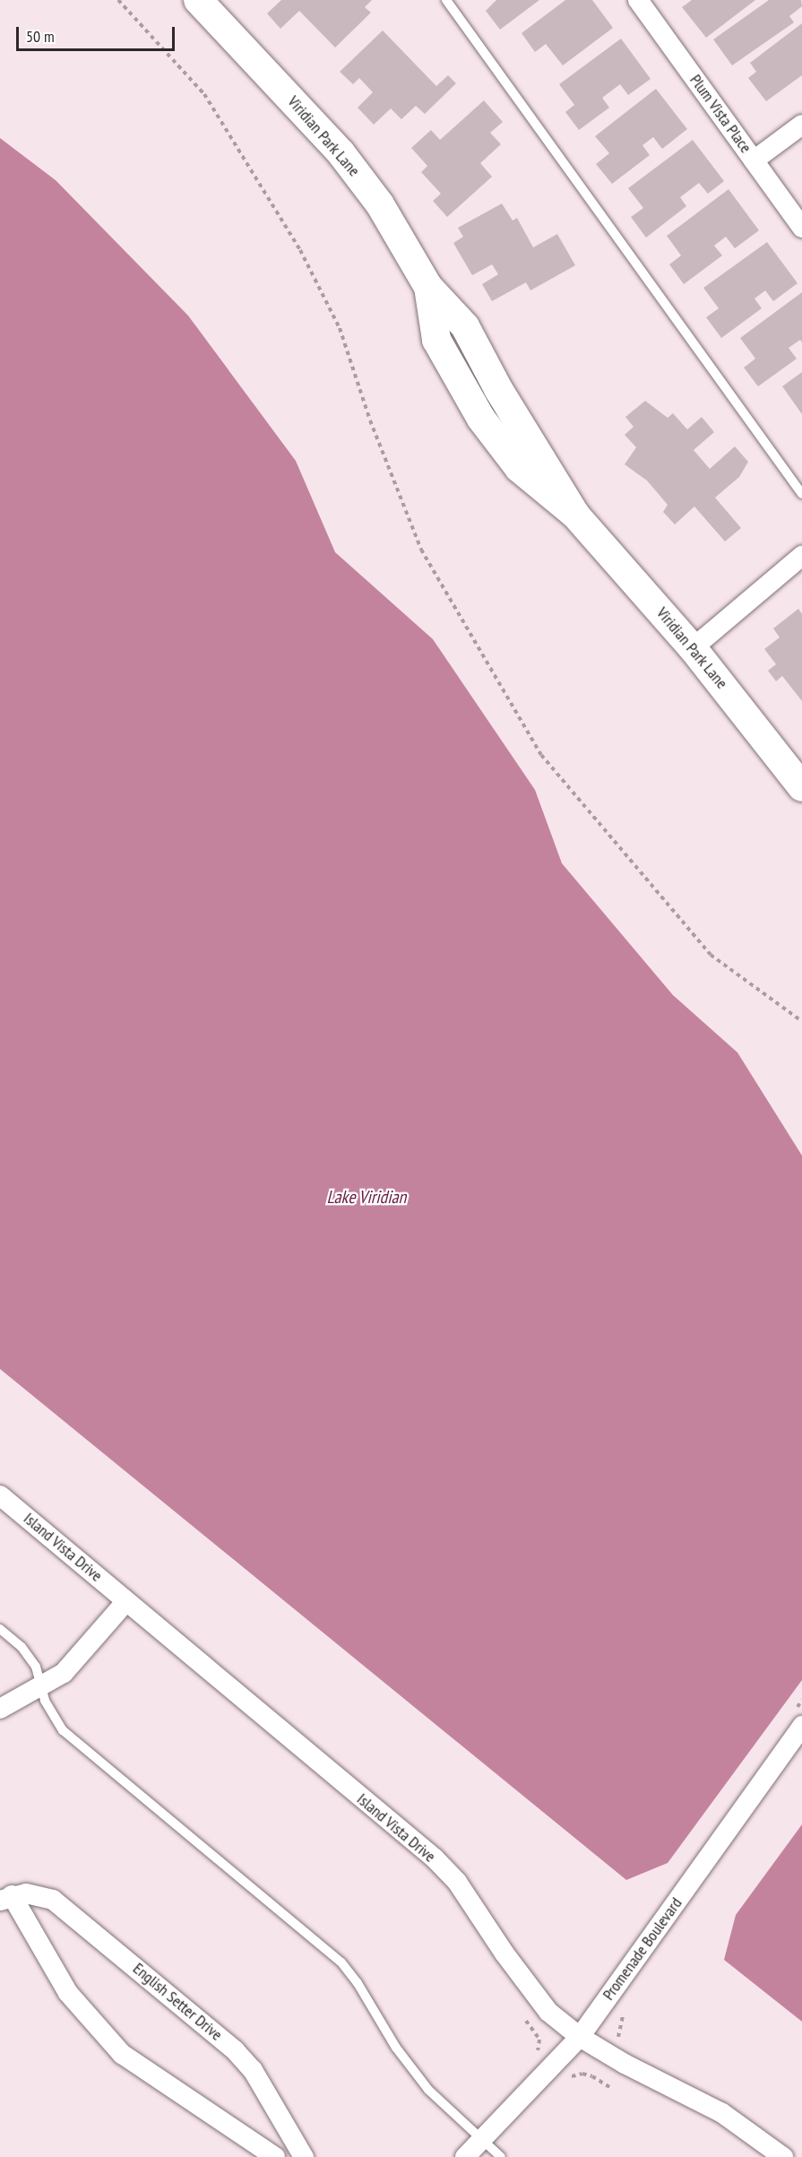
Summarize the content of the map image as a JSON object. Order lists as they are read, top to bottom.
{
  "streets": {
    "street": [
      "Plum Vista Place",
      "Viridian Park Lane",
      "Island Vista Drive",
      "Promenade Boulevard",
      "English Setter Drive"
    ]
  },
  "crossings": [
    ["Island Vista Drive", "Promenade Boulevard"]
  ],
  "water": ["Lake Viridian"],
  "scale_bar": "50 m"
}
